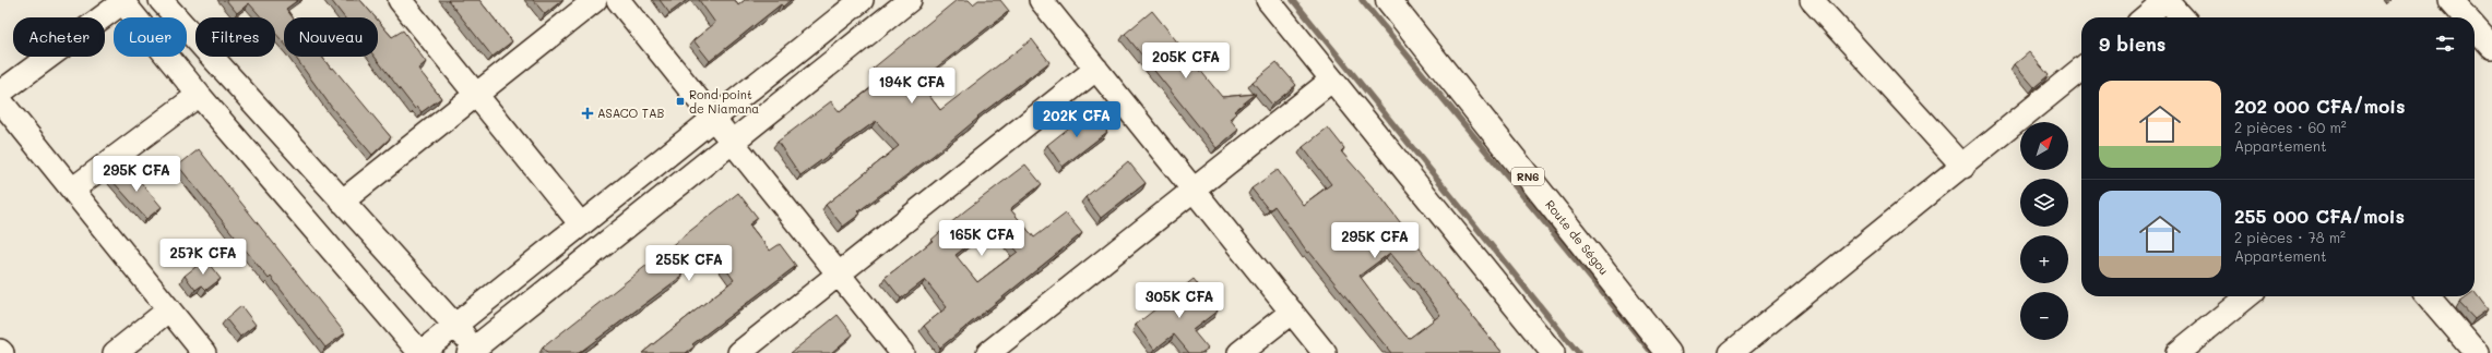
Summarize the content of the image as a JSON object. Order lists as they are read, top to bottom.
{
  "streets": {
    "highway": ["RN6", "Route de Ségou"]
  },
  "places": {
    "transit": ["Rond point de Niamana"],
    "health": ["ASACO TAB"]
  },
  "north": "top right",
  "page": {
    "chip": [
      "Acheter",
      "Louer",
      "Filtres",
      "Nouveau"
    ],
    "heading": "9 biens",
    "price": [
      "205K CFA",
      "194K CFA",
      "202K CFA",
      "295K CFA",
      "165K CFA",
      "295K CFA",
      "257K CFA",
      "255K CFA",
      "305K CFA"
    ],
    "list": [
      {
        "name": "202 000 CFA/mois",
        "note": "2 pièces · 60 m² · Appartement"
      },
      {
        "name": "255 000 CFA/mois",
        "note": "2 pièces · 78 m² · Appartement"
      }
    ],
    "map_buttons": ["+", "−"]
  }
}
